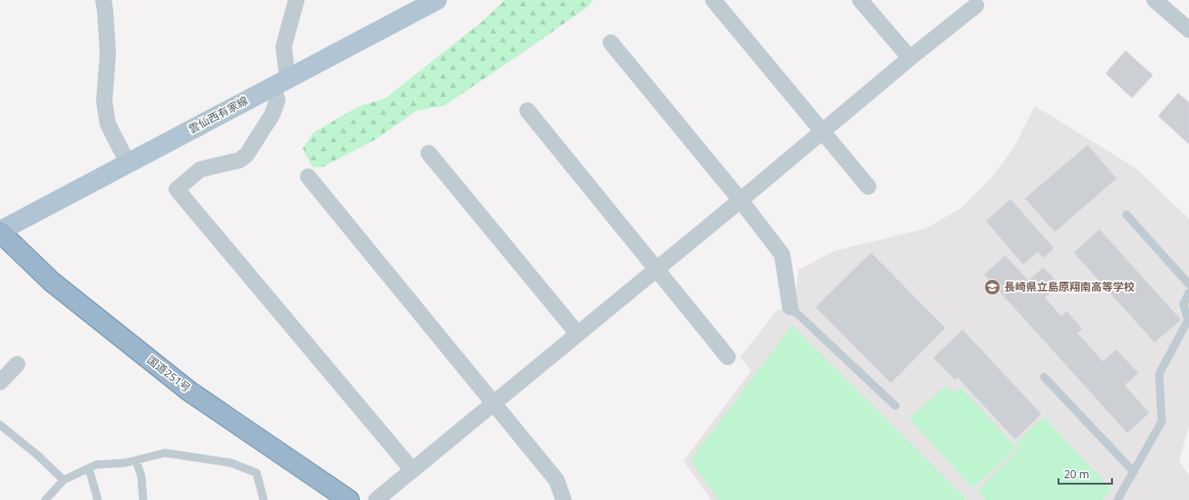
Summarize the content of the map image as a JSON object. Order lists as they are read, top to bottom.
{
  "streets": {
    "highway": ["国道251号"],
    "main road": ["雲仙西有家線"]
  },
  "crossings": [
    ["雲仙西有家線", "国道251号"]
  ],
  "places": {
    "school or university": ["長崎県立島原翔南高等学校"]
  },
  "scale_bar": "20 m"
}
